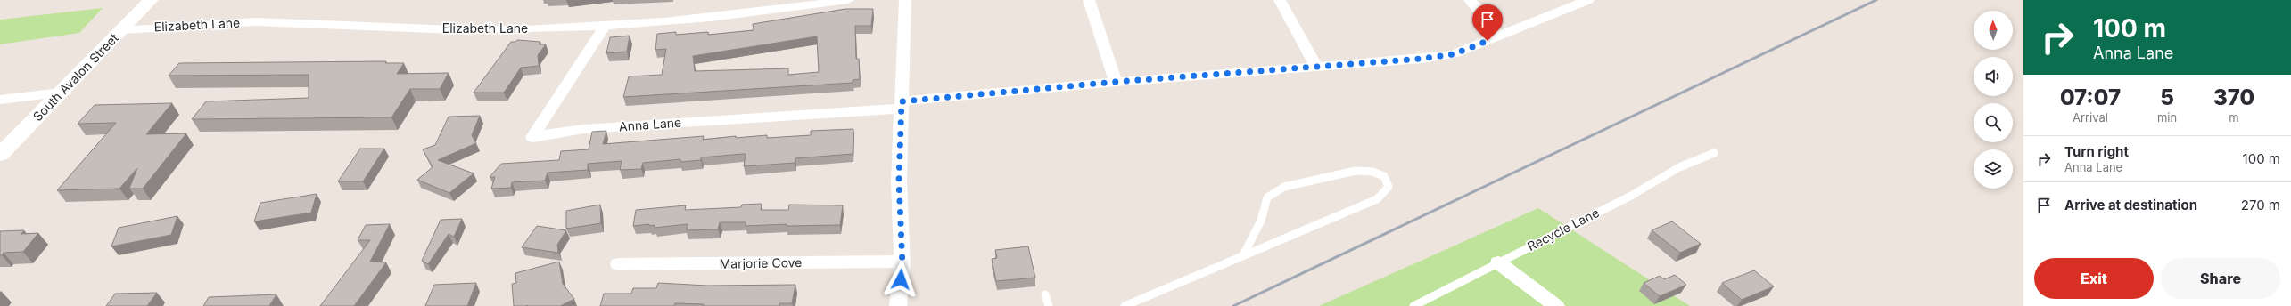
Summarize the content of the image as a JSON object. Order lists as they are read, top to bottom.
{
  "streets": {
    "street": [
      "Elizabeth Lane",
      "South Avalon Street",
      "Anna Lane",
      "Marjorie Cove"
    ],
    "lane": ["Recycle Lane"]
  },
  "crossings": [
    ["Elizabeth Lane", "South Avalon Street"],
    ["Elizabeth Lane", "Anna Lane"]
  ],
  "north": "top",
  "page": {
    "turn": ["100 m", "Anna Lane"],
    "eta": [
      "07:07",
      "Arrival",
      "5",
      "min",
      "370",
      "m"
    ],
    "list": [
      {
        "name": "Turn right",
        "note": "Anna Lane",
        "value": "100 m"
      },
      {
        "name": "Arrive at destination",
        "value": "270 m"
      }
    ],
    "buttons": ["Exit", "Share"]
  }
}
